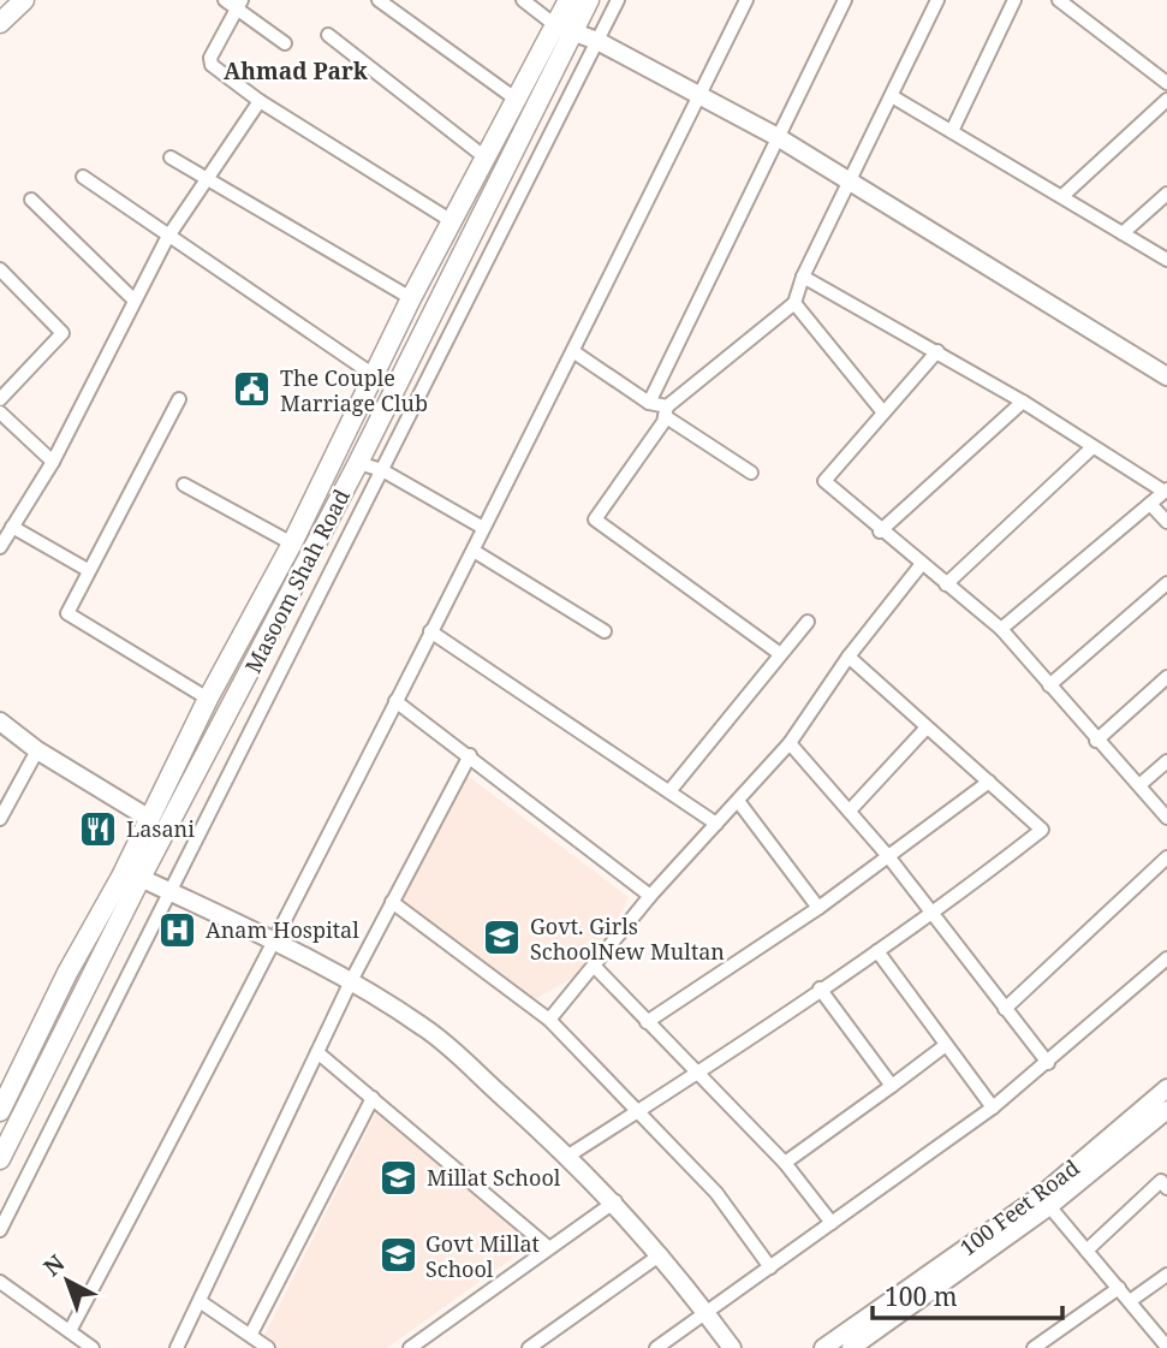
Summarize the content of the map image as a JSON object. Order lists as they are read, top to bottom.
{
  "streets": {
    "main road": ["Masoom Shah Road", "100 Feet Road"]
  },
  "districts": ["Ahmad Park"],
  "places": {
    "public building": ["The Couple Marriage Club"],
    "restaurant": ["Lasani"],
    "hospital": ["Anam Hospital"],
    "school or university": ["Govt. Girls SchoolNew Multan", "Millat School", "Govt Millat School"]
  },
  "scale_bar": "100 m",
  "north": "top left"
}
